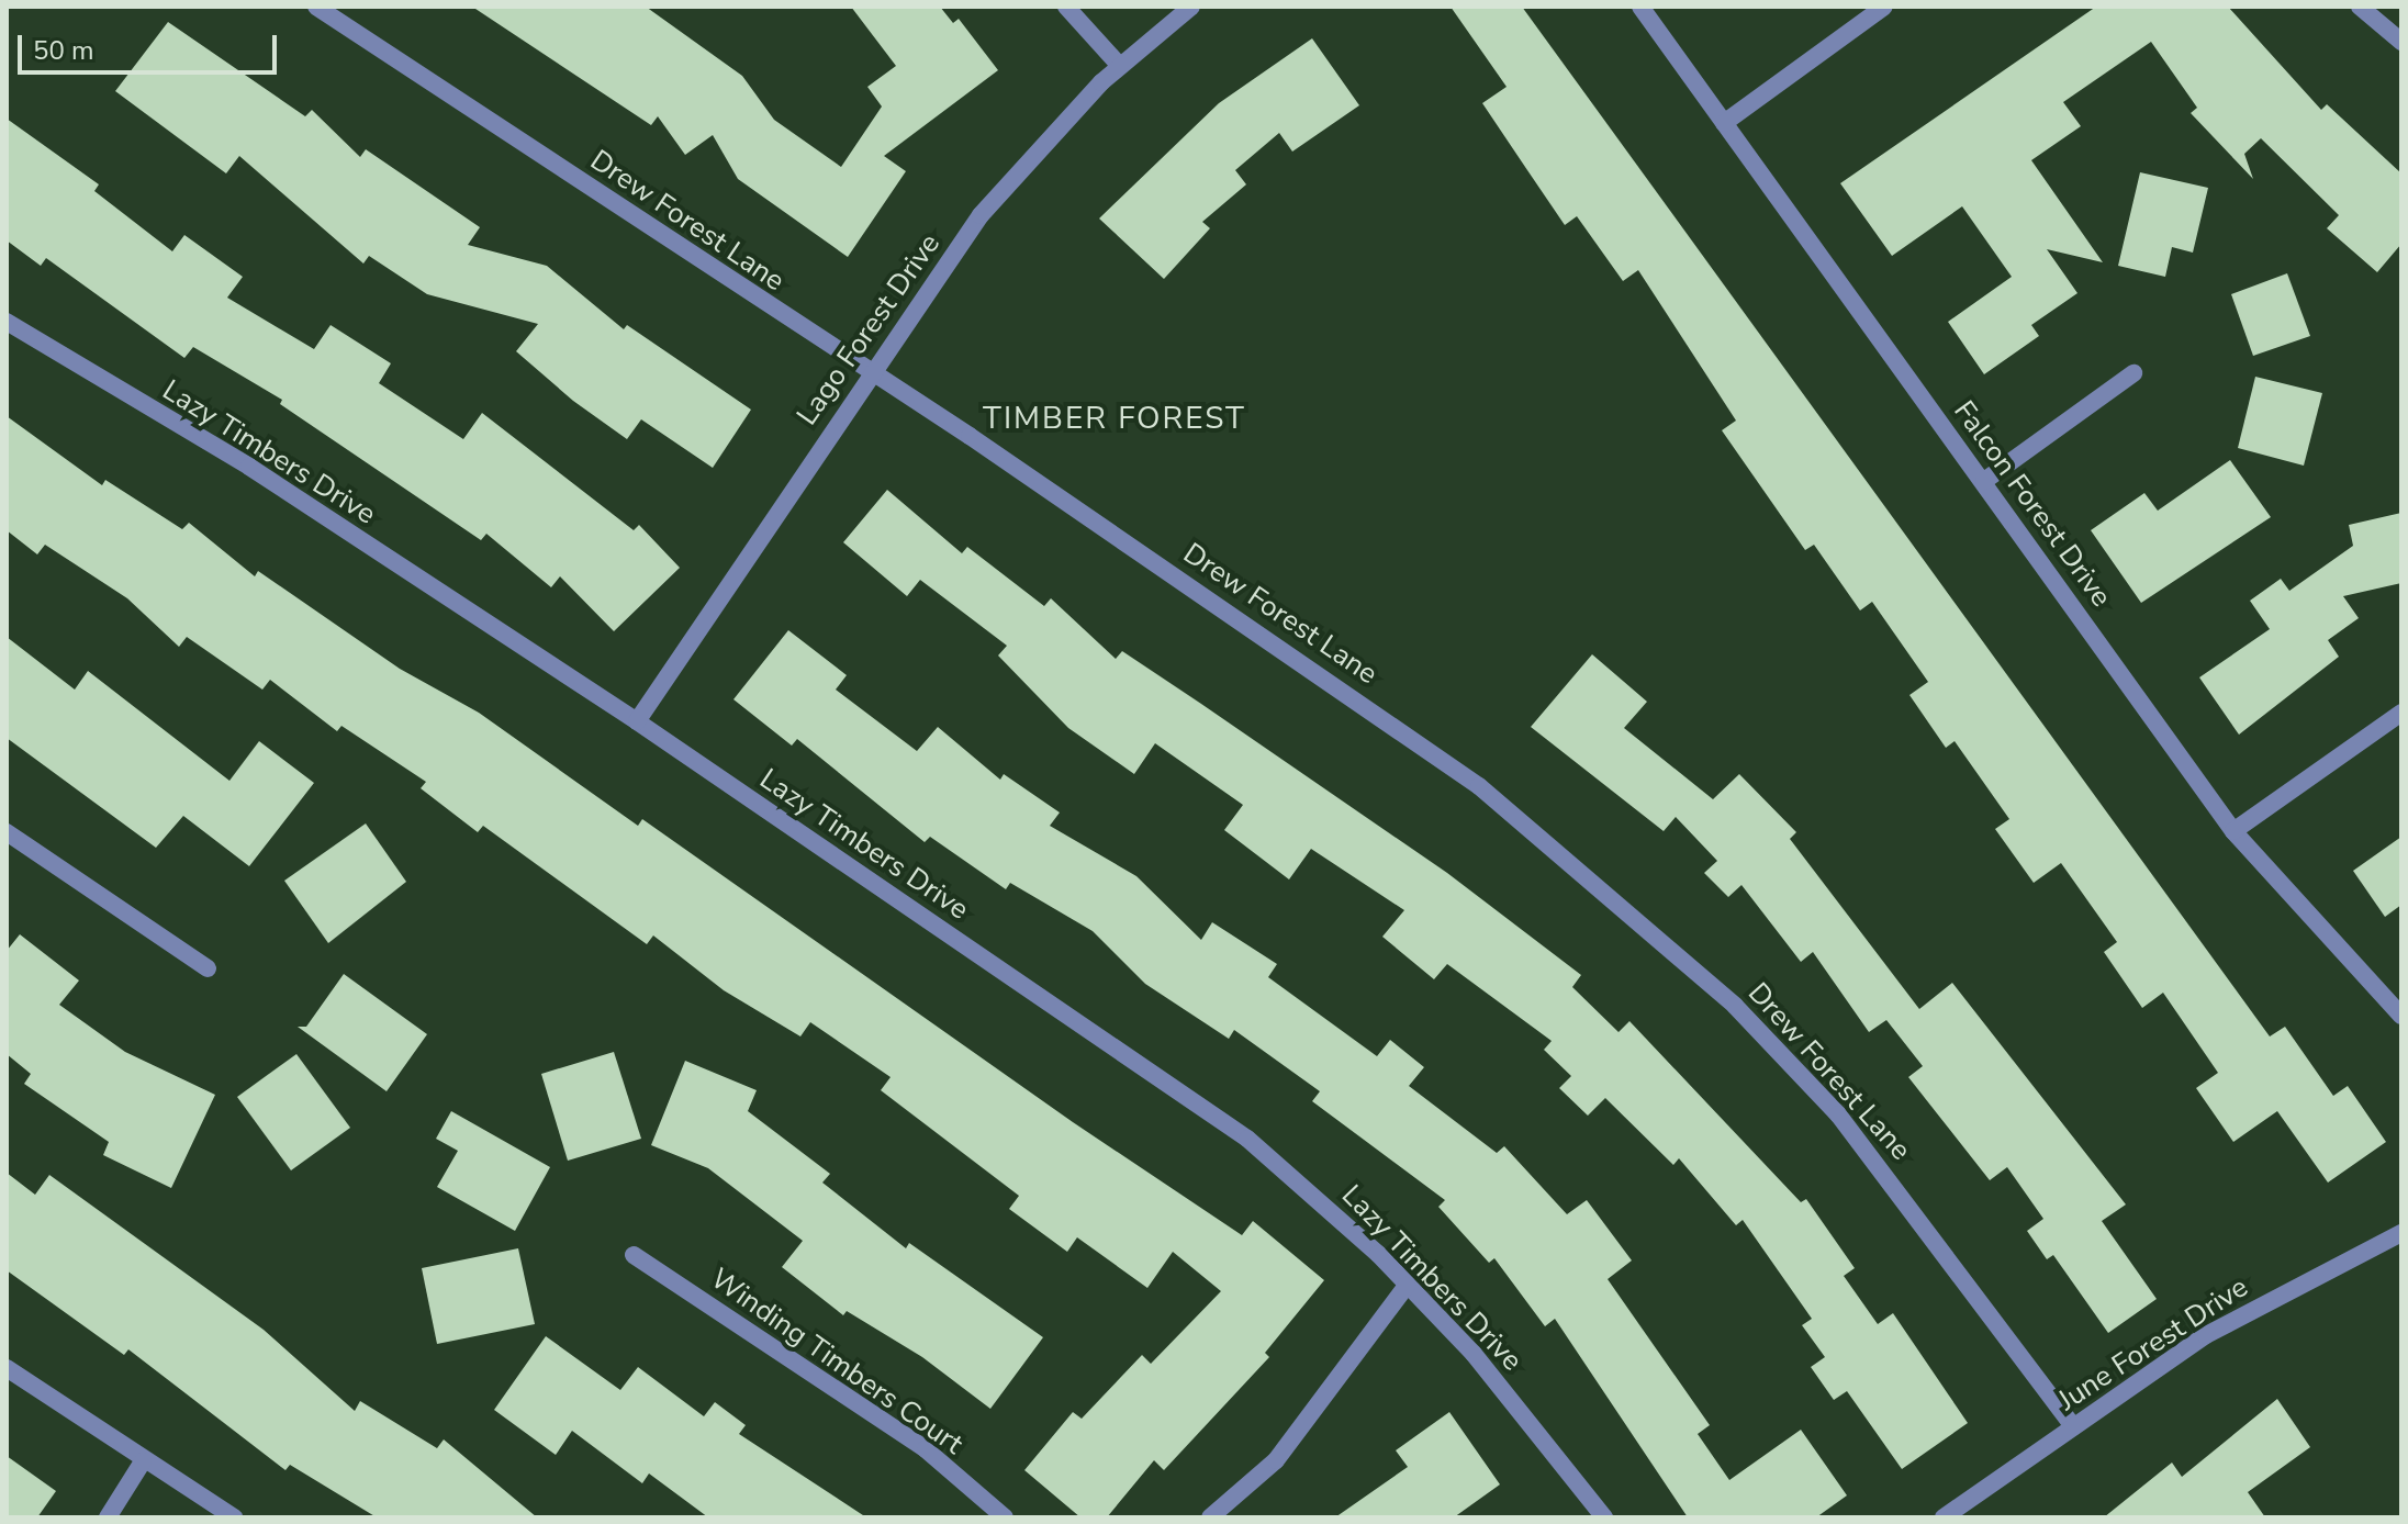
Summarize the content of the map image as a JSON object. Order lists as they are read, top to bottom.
{
  "streets": {
    "street": [
      "Drew Forest Lane",
      "Lago Forest Drive",
      "Lazy Timbers Drive",
      "Falcon Forest Drive",
      "June Forest Drive",
      "Winding Timbers Court"
    ]
  },
  "crossings": [
    ["Drew Forest Lane", "Lago Forest Drive"],
    ["Drew Forest Lane", "June Forest Drive"],
    ["Lago Forest Drive", "Lazy Timbers Drive"]
  ],
  "districts": ["TIMBER FOREST"],
  "scale_bar": "50 m"
}
